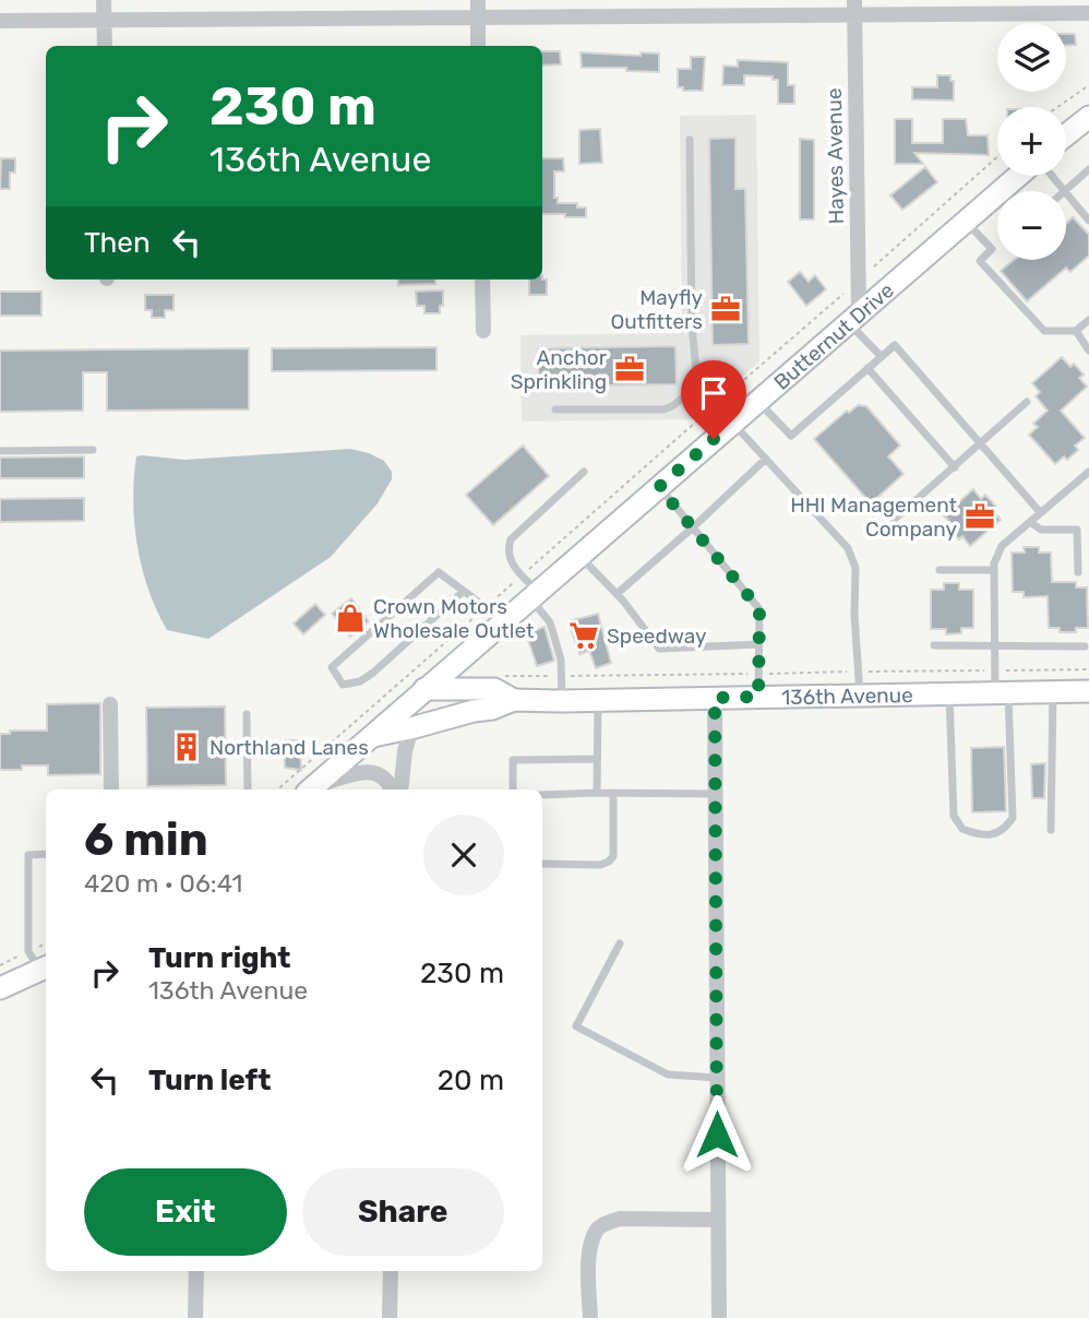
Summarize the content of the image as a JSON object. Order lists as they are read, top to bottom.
{
  "streets": {
    "main road": ["Butternut Drive", "136th Avenue"],
    "street": ["Hayes Avenue"]
  },
  "crossings": [
    ["Hayes Avenue", "Butternut Drive"],
    ["Butternut Drive", "136th Avenue"]
  ],
  "places": {
    "office": ["Mayfly Outfitters", "Anchor Sprinkling", "HHI Management Company"],
    "shop": ["Crown Motors Wholesale Outlet"],
    "supermarket": ["Speedway"],
    "building": ["Northland Lanes"]
  },
  "page": {
    "map_buttons": ["+", "−"],
    "turn": ["230 m", "136th Avenue"],
    "then": "Then",
    "heading": ["6 min", "420 m · 06:41"],
    "list": [
      {
        "name": "Turn right",
        "note": "136th Avenue",
        "value": "230 m"
      },
      {
        "name": "Turn left",
        "value": "20 m"
      }
    ],
    "buttons": ["Exit", "Share"]
  }
}
